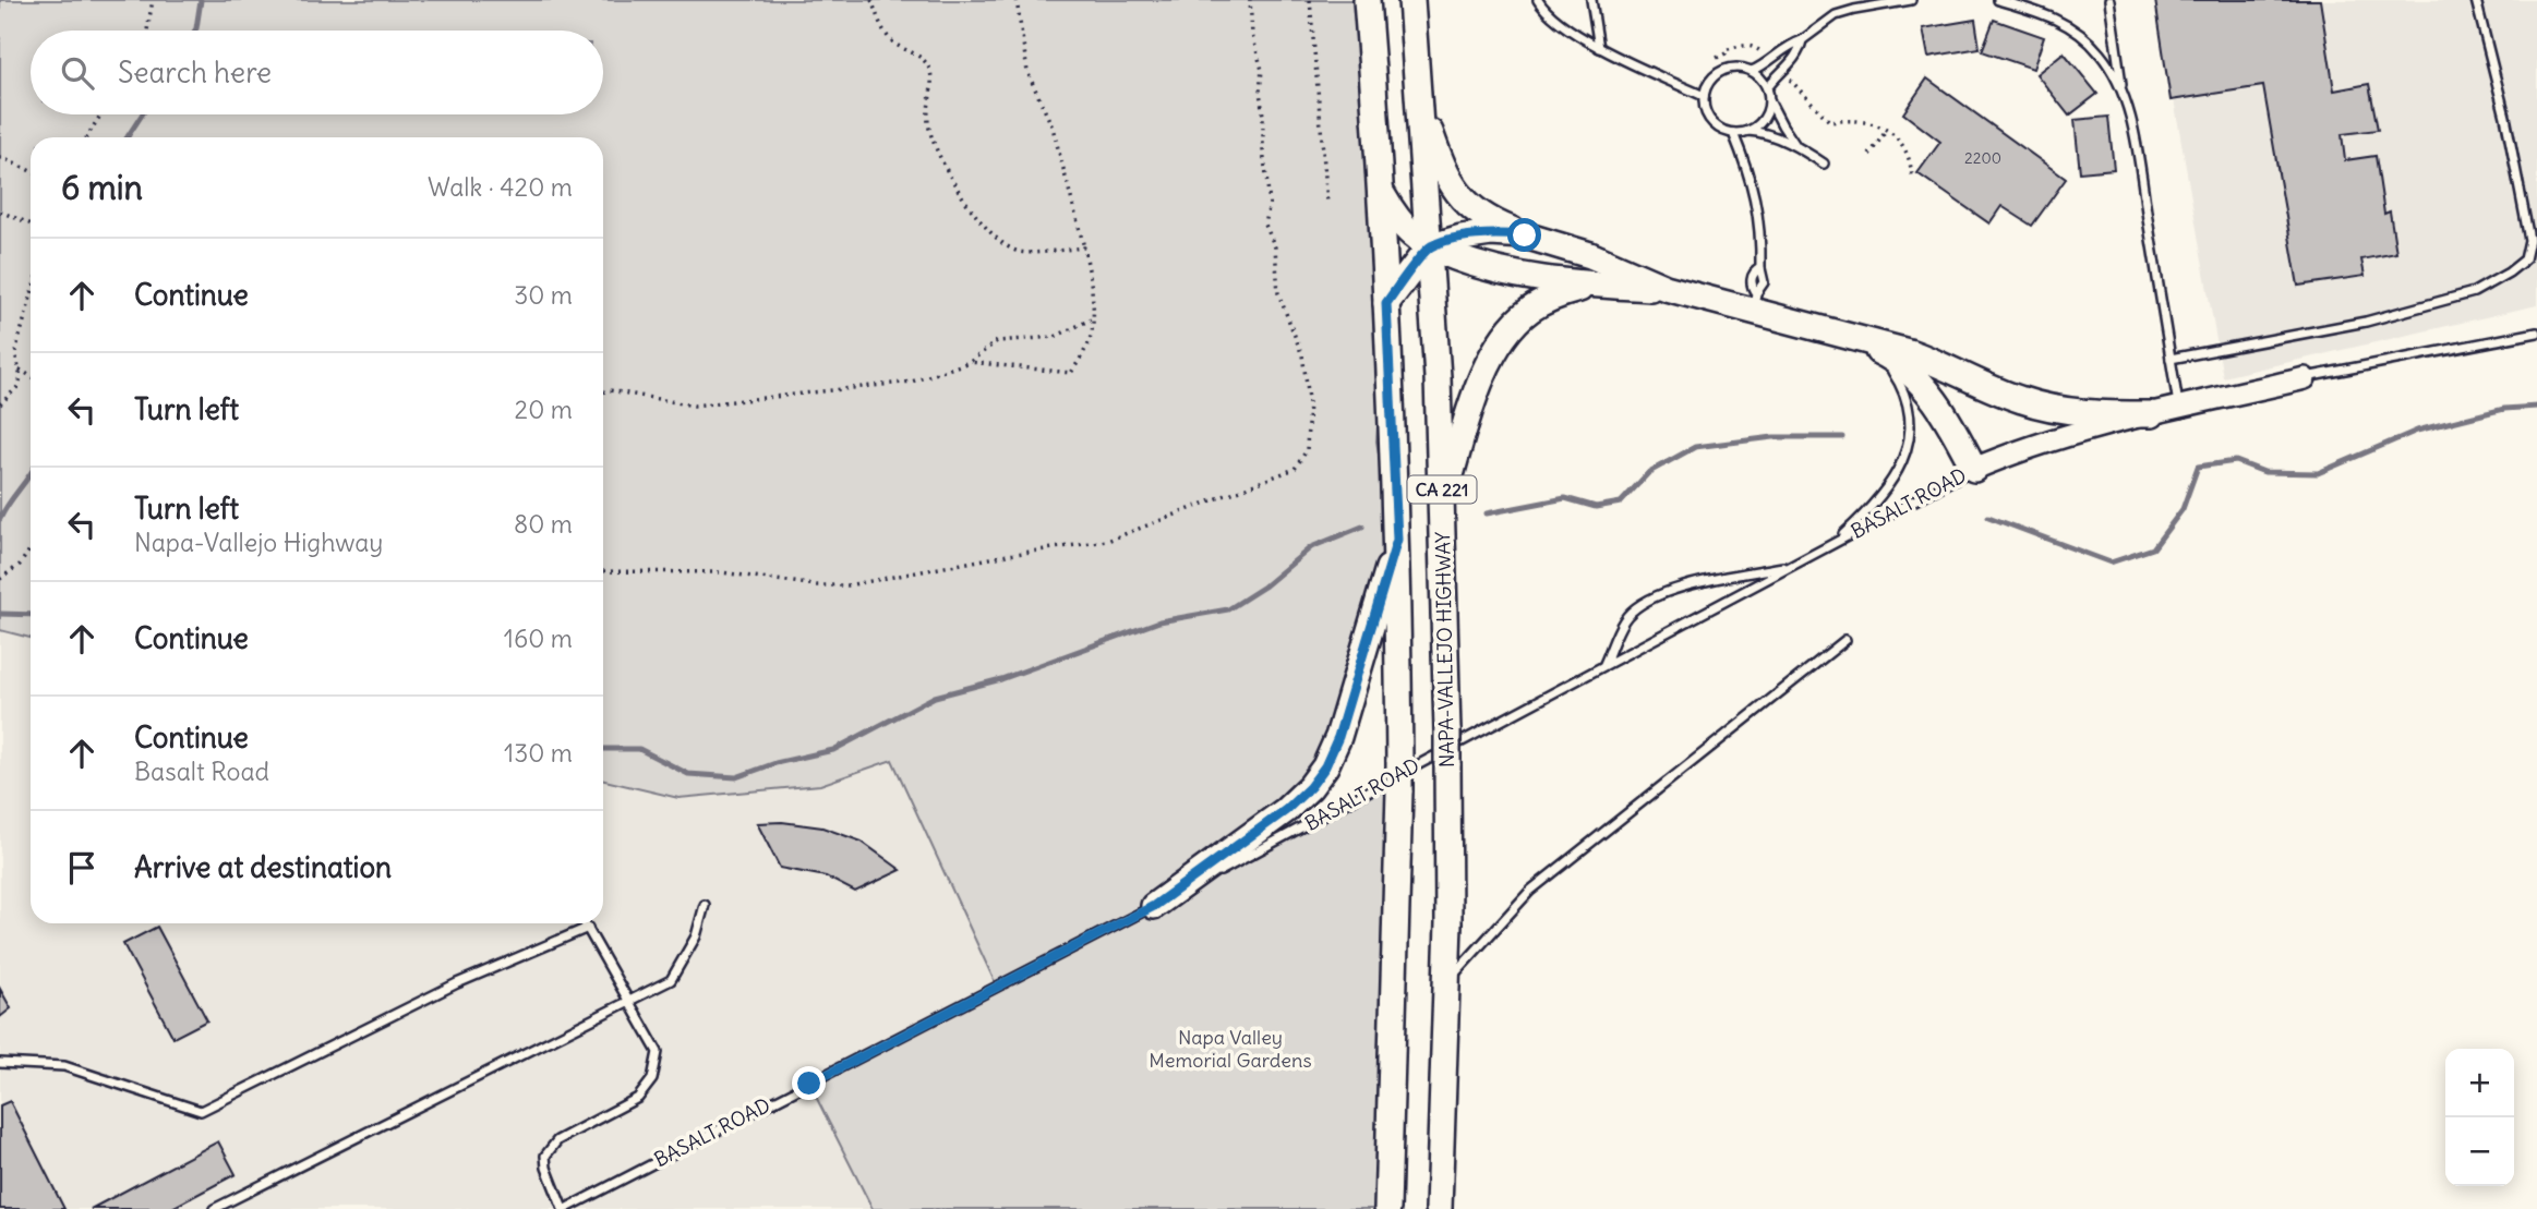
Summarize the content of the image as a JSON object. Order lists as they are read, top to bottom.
{
  "streets": {
    "main road": ["CA 221", "NAPA-VALLEJO HIGHWAY"],
    "street": ["BASALT ROAD"]
  },
  "parks": ["Napa Valley Memorial Gardens"],
  "house_numbers": ["2200"],
  "page": {
    "search": "Search here",
    "heading": ["6 min", "Walk · 420 m"],
    "list": [
      ["Continue", "30 m"],
      ["Turn left", "20 m"],
      ["Turn left", "Napa-Vallejo Highway", "80 m"],
      ["Continue", "160 m"],
      ["Continue", "Basalt Road", "130 m"],
      "Arrive at destination"
    ],
    "map_buttons": ["+", "−"]
  }
}
